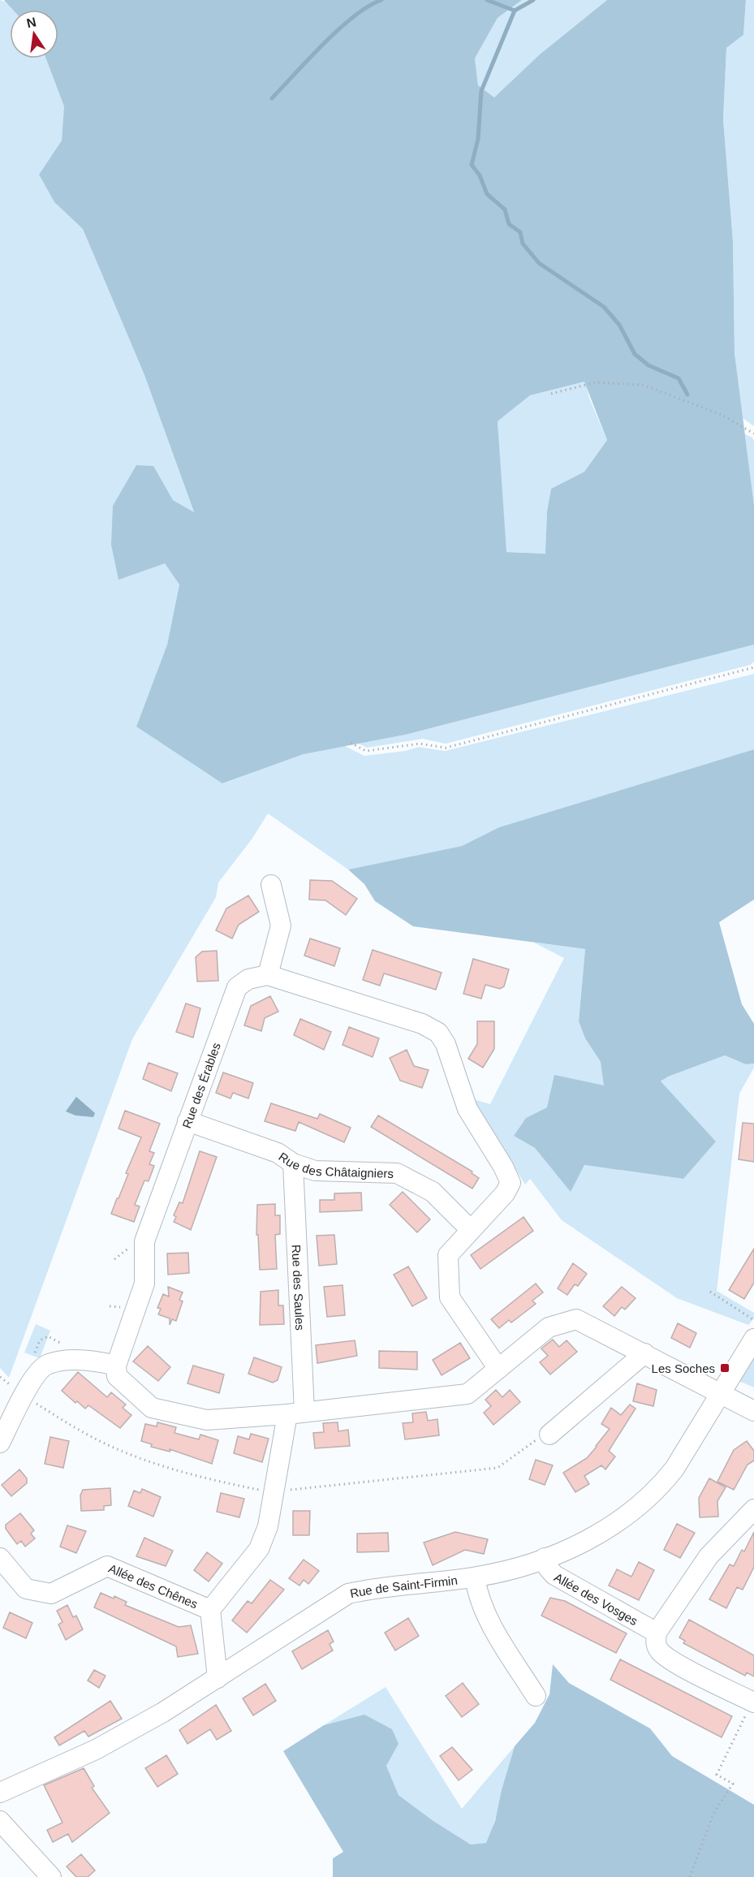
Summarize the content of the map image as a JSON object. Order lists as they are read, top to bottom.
{
  "streets": {
    "street": [
      "Rue des Érables",
      "Rue des Châtaigniers",
      "Rue des Saules",
      "Allée des Chênes",
      "Rue de Saint-Firmin",
      "Allée des Vosges"
    ]
  },
  "crossings": [
    ["Rue des Érables", "Rue des Châtaigniers"],
    ["Rue des Châtaigniers", "Rue des Saules"],
    ["Rue des Saules", "Allée des Chênes"],
    ["Allée des Chênes", "Rue de Saint-Firmin"],
    ["Rue de Saint-Firmin", "Allée des Vosges"]
  ],
  "places": {
    "transit": ["Les Soches"]
  },
  "north": "top"
}
